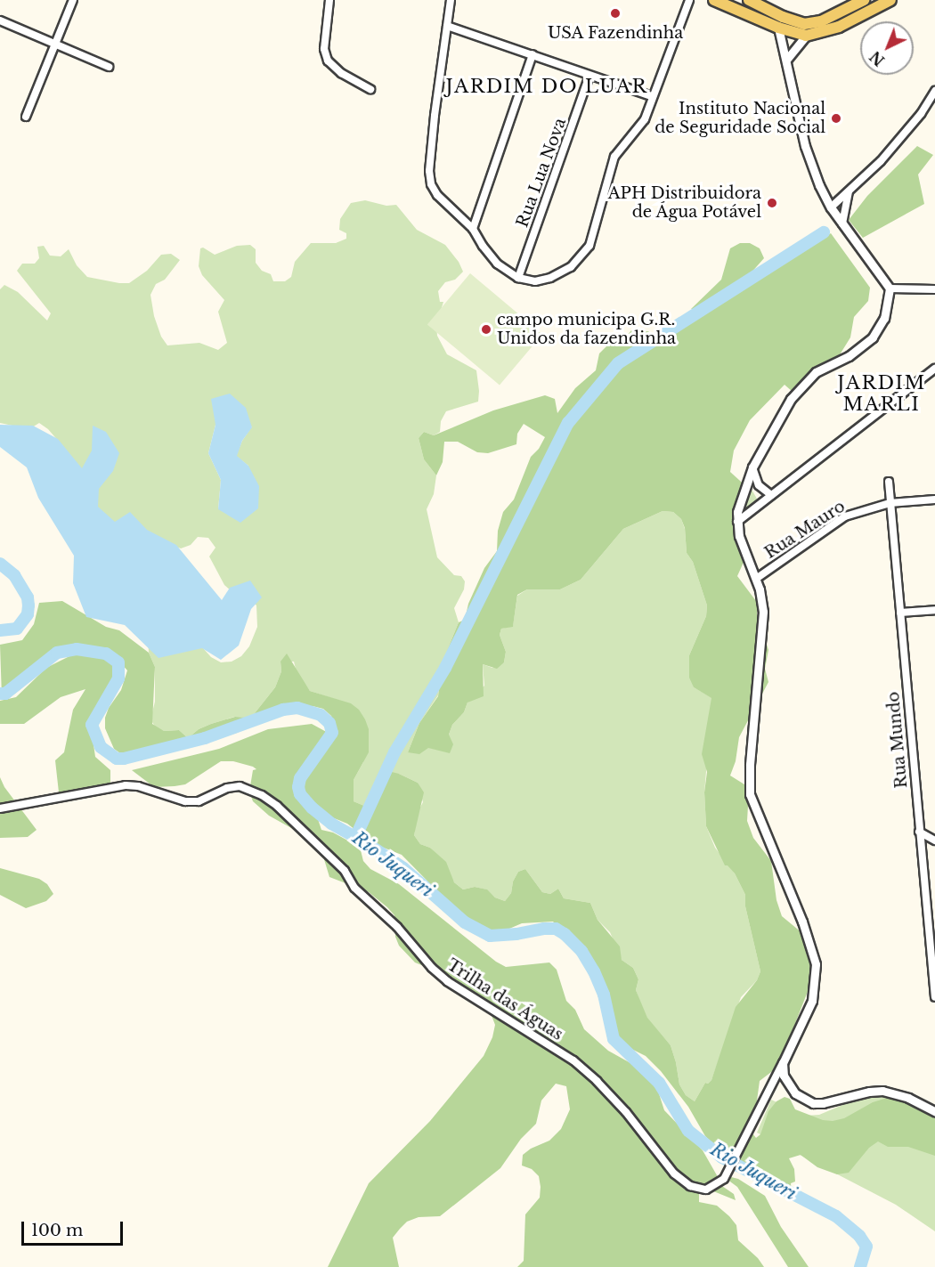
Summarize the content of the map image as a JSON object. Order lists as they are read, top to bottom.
{
  "streets": {
    "street": [
      "Rua Lua Nova",
      "Rua Mauro",
      "Rua Mundo",
      "Trilha das Águas"
    ]
  },
  "crossings": [
    ["Rua Mauro", "Rua Mundo"]
  ],
  "districts": ["JARDIM DO LUAR", "JARDIM MARLI"],
  "water": ["Rio Juqueri"],
  "places": [
    "USA Fazendinha",
    "Instituto Nacional de Seguridade Social",
    "APH Distribuidora de Água Potável",
    "campo municipa G.R. Unidos da fazendinha"
  ],
  "scale_bar": "100 m",
  "north": "bottom left"
}
